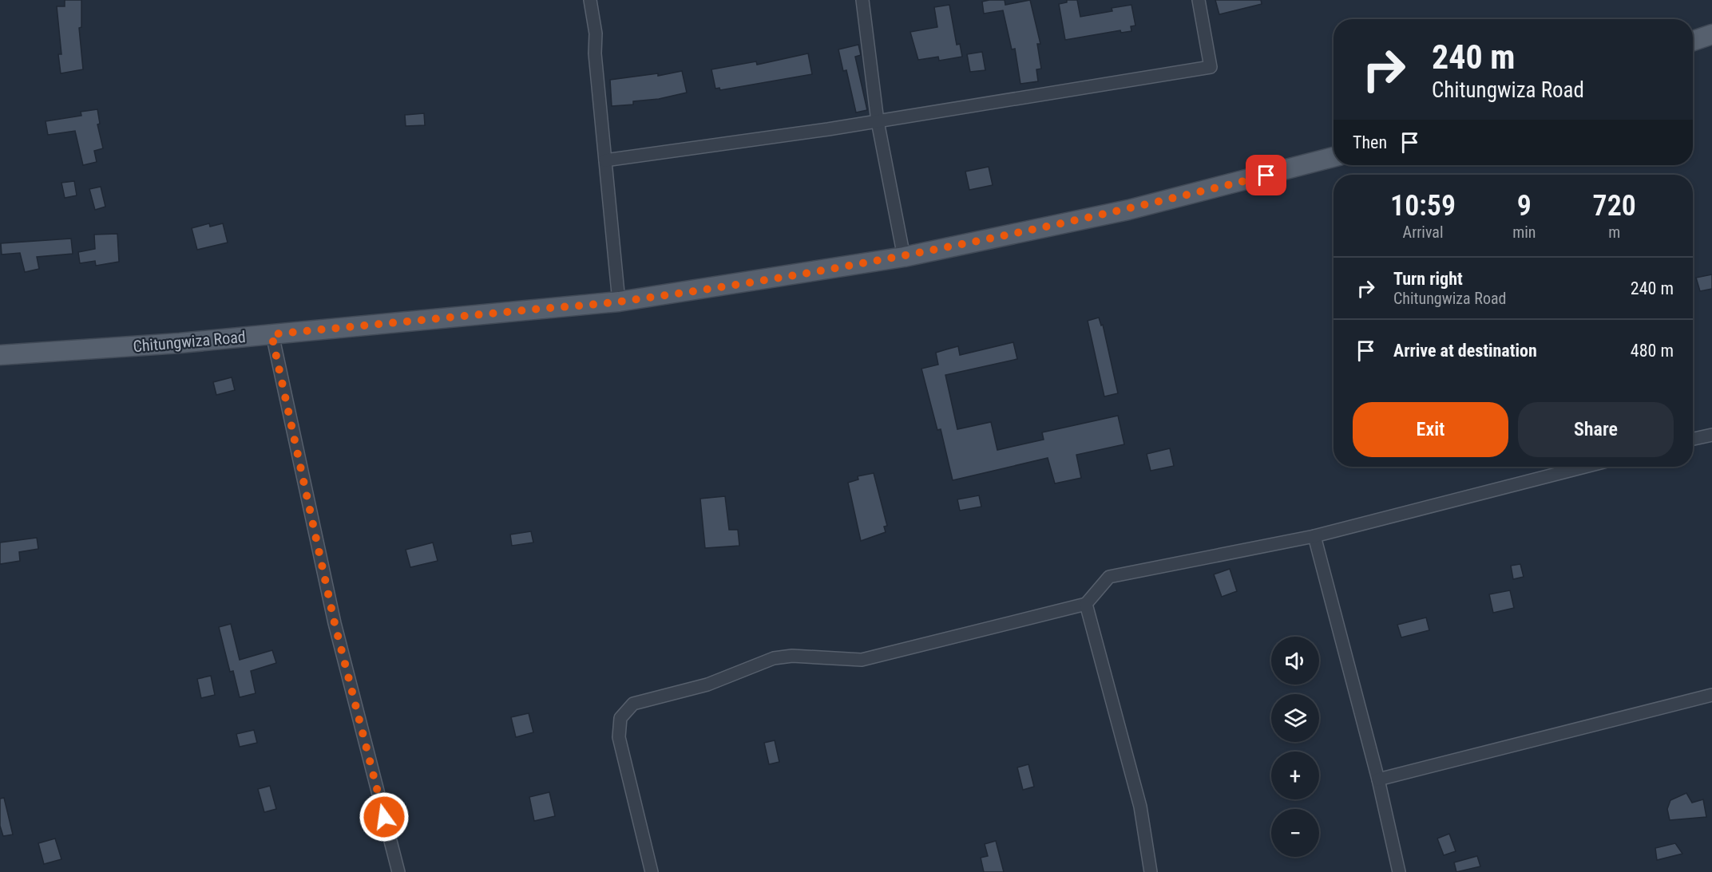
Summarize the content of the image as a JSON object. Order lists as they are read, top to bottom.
{
  "streets": {
    "main road": ["Chitungwiza Road"]
  },
  "page": {
    "turn": ["240 m", "Chitungwiza Road"],
    "then": "Then",
    "eta": [
      "10:59",
      "Arrival",
      "9",
      "min",
      "720",
      "m"
    ],
    "list": [
      {
        "name": "Turn right",
        "note": "Chitungwiza Road",
        "value": "240 m"
      },
      {
        "name": "Arrive at destination",
        "value": "480 m"
      }
    ],
    "buttons": ["Exit", "Share"],
    "map_buttons": ["+", "−"]
  }
}
